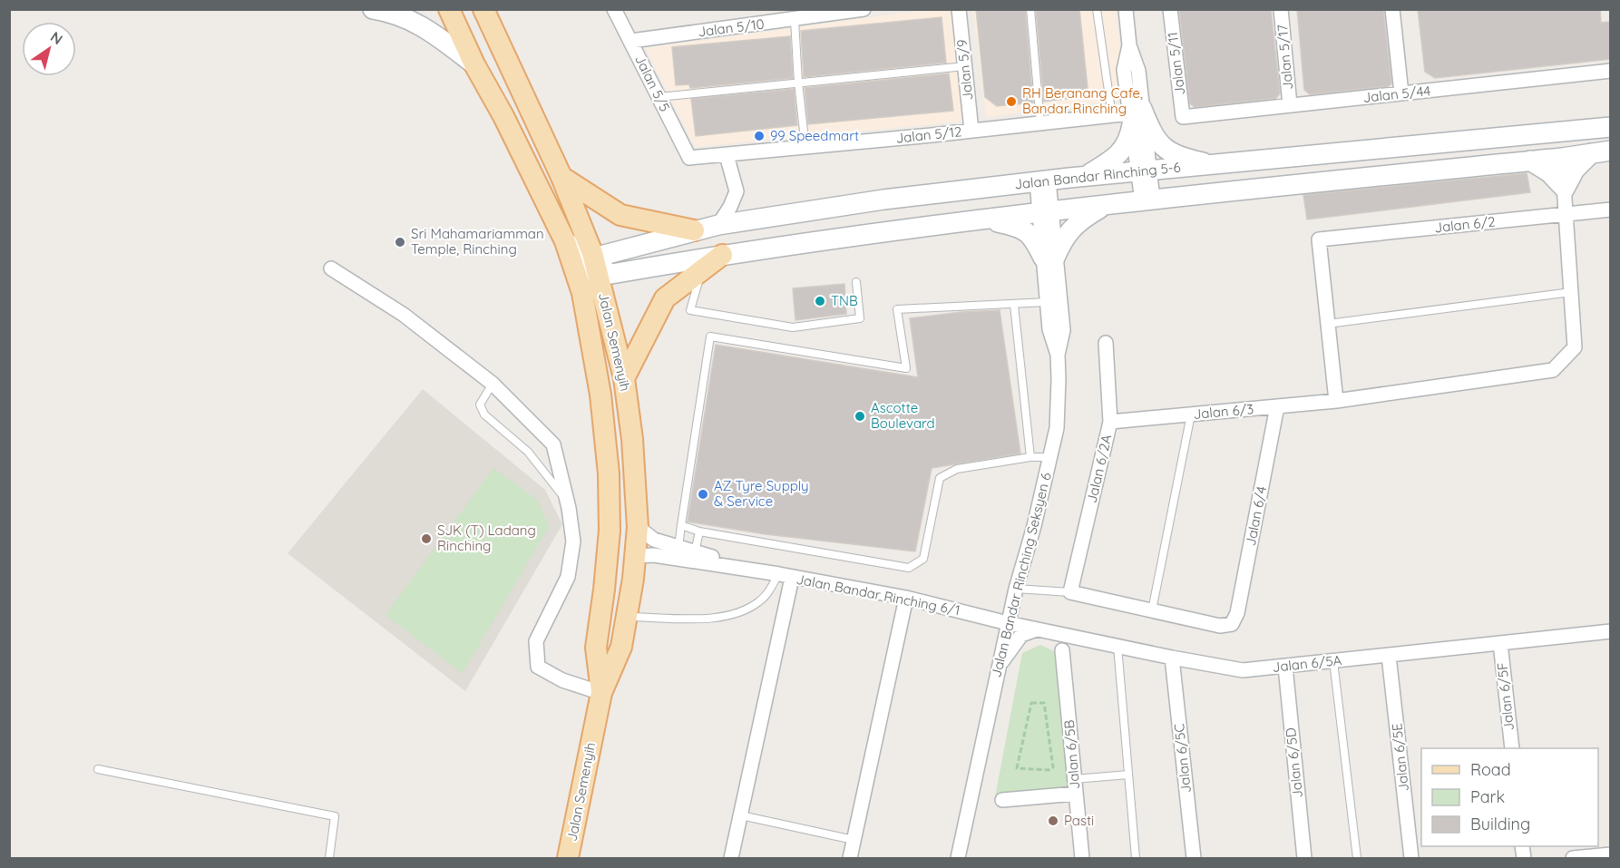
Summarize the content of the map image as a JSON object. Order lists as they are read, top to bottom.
{
  "streets": {
    "main road": ["Jalan Semenyih"],
    "street": [
      "Jalan 5/10",
      "Jalan 5/17",
      "Jalan 5/11",
      "Jalan 5/9",
      "Jalan 5/5",
      "Jalan 5/44",
      "Jalan 5/12",
      "Jalan Bandar Rinching 5-6",
      "Jalan 6/2",
      "Jalan 6/3",
      "Jalan 6/2A",
      "Jalan 6/4",
      "Jalan Bandar Rinching Seksyen 6",
      "Jalan Bandar Rinching 6/1",
      "Jalan 6/5A",
      "Jalan 6/5F",
      "Jalan 6/5B",
      "Jalan 6/5E",
      "Jalan 6/5C",
      "Jalan 6/5D"
    ]
  },
  "crossings": [
    ["Jalan 5/10", "Jalan 5/5"],
    ["Jalan 5/17", "Jalan 5/44"],
    ["Jalan 5/11", "Jalan 5/44"],
    ["Jalan 5/9", "Jalan 5/12"],
    ["Jalan 5/5", "Jalan 5/12"],
    ["Jalan Bandar Rinching 5-6", "Jalan Semenyih"],
    ["Jalan Bandar Rinching 5-6", "Jalan Bandar Rinching Seksyen 6"],
    ["Jalan 6/2", "Jalan 6/3"],
    ["Jalan Semenyih", "Jalan Bandar Rinching 6/1"],
    ["Jalan 6/3", "Jalan 6/2A"],
    ["Jalan 6/3", "Jalan 6/4"],
    ["Jalan Bandar Rinching Seksyen 6", "Jalan Bandar Rinching 6/1"],
    ["Jalan Bandar Rinching Seksyen 6", "Jalan 6/5A"],
    ["Jalan Bandar Rinching 6/1", "Jalan 6/5A"],
    ["Jalan 6/5A", "Jalan 6/5F"],
    ["Jalan 6/5A", "Jalan 6/5E"],
    ["Jalan 6/5A", "Jalan 6/5C"],
    ["Jalan 6/5A", "Jalan 6/5D"]
  ],
  "places": [
    "RH Beranang Cafe, Bandar Rinching",
    "99 Speedmart",
    "Sri Mahamariamman Temple, Rinching",
    "TNB",
    "Ascotte Boulevard",
    "AZ Tyre Supply & Service",
    "SJK (T) Ladang Rinching",
    "Pasti"
  ],
  "legend": ["Road", "Park", "Building"],
  "north": "top right"
}
